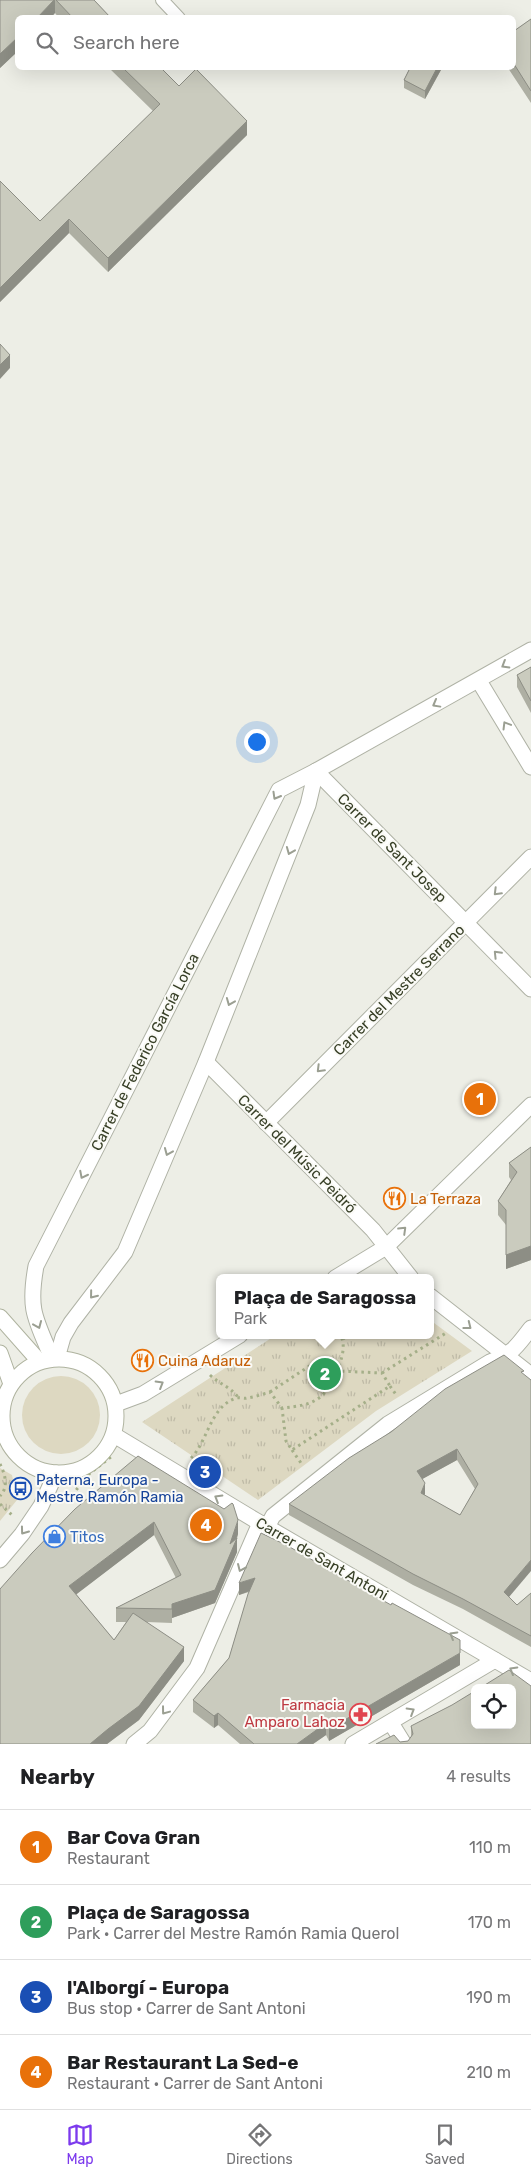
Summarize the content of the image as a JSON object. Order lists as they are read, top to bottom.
{
  "streets": {
    "street": [
      "Carrer de Sant Josep",
      "Carrer del Mestre Serrano",
      "Carrer de Federico García Lorca",
      "Carrer del Músic Peidró",
      "Carrer de Sant Antoni"
    ]
  },
  "crossings": [
    ["Carrer de Sant Josep", "Carrer del Mestre Serrano"],
    ["Carrer de Sant Josep", "Carrer de Federico García Lorca"],
    ["Carrer del Mestre Serrano", "Carrer del Músic Peidró"],
    ["Carrer de Federico García Lorca", "Carrer de Sant Antoni"]
  ],
  "one_way": ["Carrer de Sant Antoni"],
  "places": {
    "restaurant": ["La Terraza", "Cuina Adaruz"],
    "bus stop": ["Paterna, Europa - Mestre Ramón Ramia"],
    "shop": ["Titos"],
    "pharmacy": ["Farmacia Amparo Lahoz"]
  },
  "page": {
    "search": "Search here",
    "pins": [
      "1",
      "2",
      "3",
      "4"
    ],
    "popup": ["Plaça de Saragossa", "Park"],
    "heading": ["Nearby", "4 results"],
    "list": [
      {
        "mark": "1",
        "name": "Bar Cova Gran",
        "note": "Restaurant",
        "value": "110 m"
      },
      {
        "mark": "2",
        "name": "Plaça de Saragossa",
        "note": "Park · Carrer del Mestre Ramón Ramia Querol",
        "value": "170 m"
      },
      {
        "mark": "3",
        "name": "l'Alborgí - Europa",
        "note": "Bus stop · Carrer de Sant Antoni",
        "value": "190 m"
      },
      {
        "mark": "4",
        "name": "Bar Restaurant La Sed-e",
        "note": "Restaurant · Carrer de Sant Antoni",
        "value": "210 m"
      }
    ],
    "nav": ["Map", "Directions", "Saved"]
  }
}
